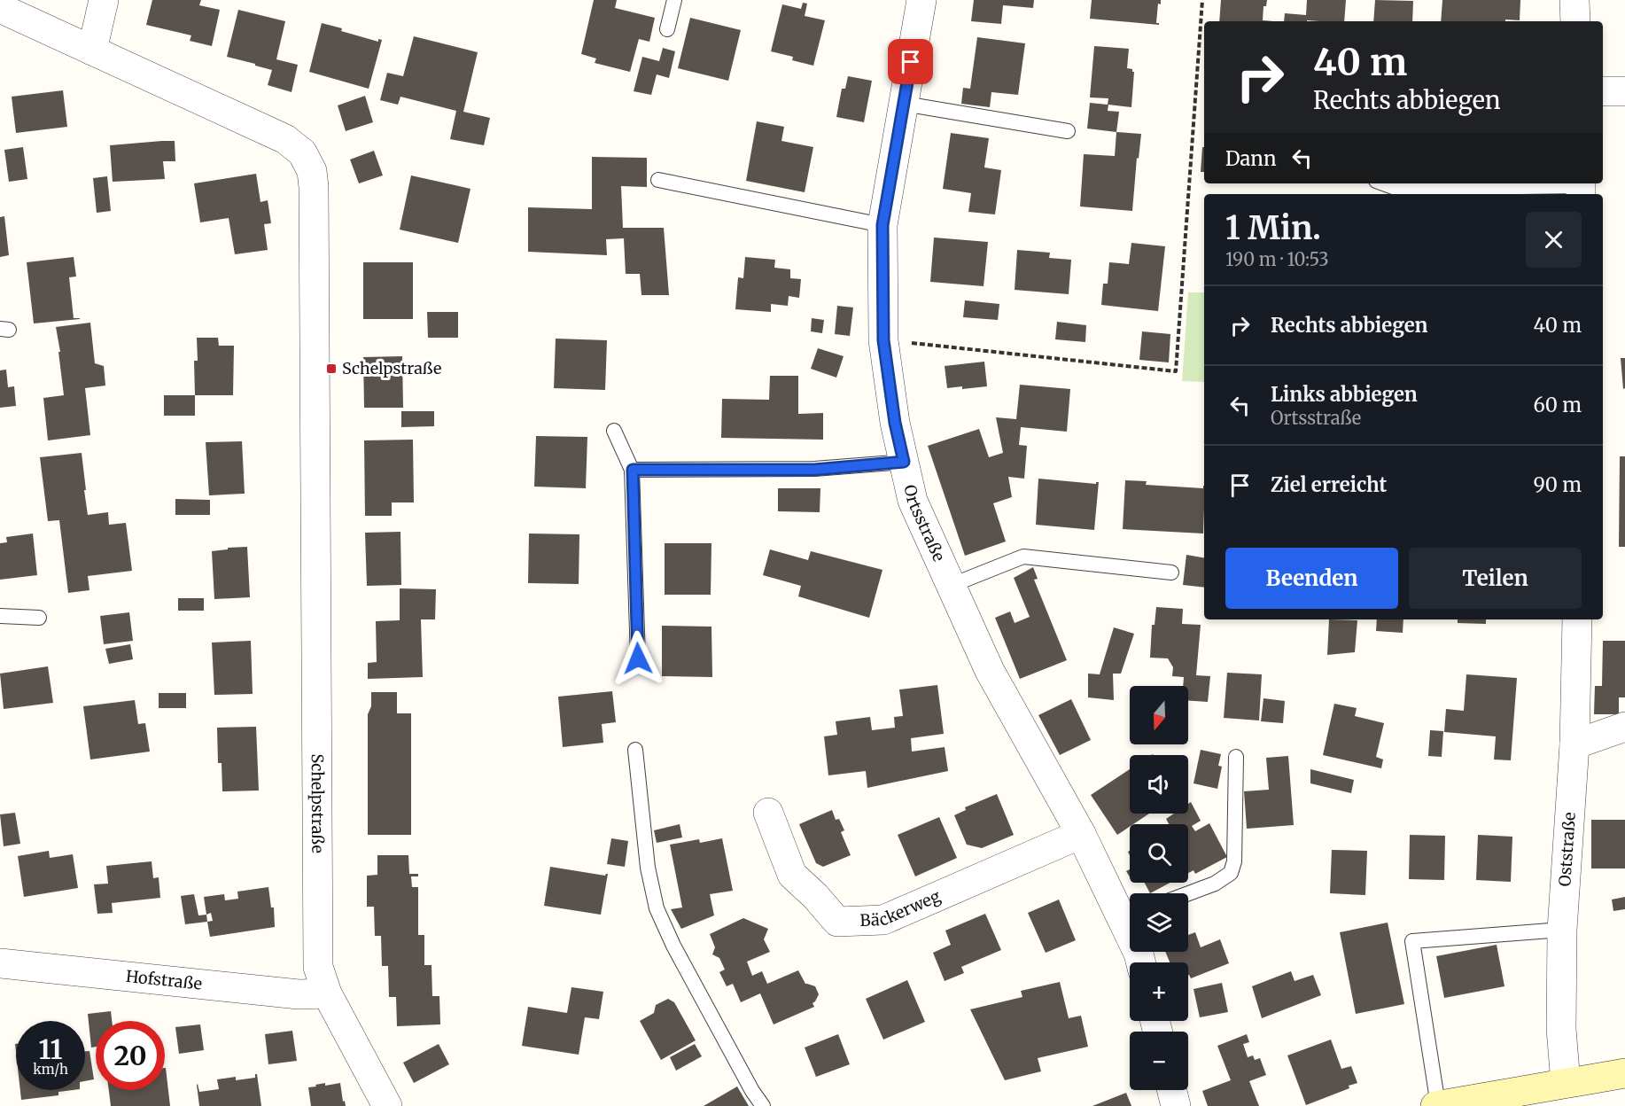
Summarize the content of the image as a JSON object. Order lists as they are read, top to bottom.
{
  "streets": {
    "street": [
      "Ortsstraße",
      "Schelpstraße",
      "Oststraße",
      "Bäckerweg",
      "Hofstraße"
    ]
  },
  "crossings": [
    ["Ortsstraße", "Bäckerweg"],
    ["Schelpstraße", "Hofstraße"]
  ],
  "places": {
    "transit": ["Schelpstraße"]
  },
  "north": "bottom",
  "page": {
    "turn": ["40 m", "Rechts abbiegen"],
    "then": "Dann",
    "heading": ["1 Min.", "190 m · 10:53"],
    "list": [
      {
        "name": "Rechts abbiegen",
        "value": "40 m"
      },
      {
        "name": "Links abbiegen",
        "note": "Ortsstraße",
        "value": "60 m"
      },
      {
        "name": "Ziel erreicht",
        "value": "90 m"
      }
    ],
    "buttons": ["Beenden", "Teilen"],
    "map_buttons": ["+", "−"],
    "speed": "11 km/h",
    "limit": "20"
  }
}
